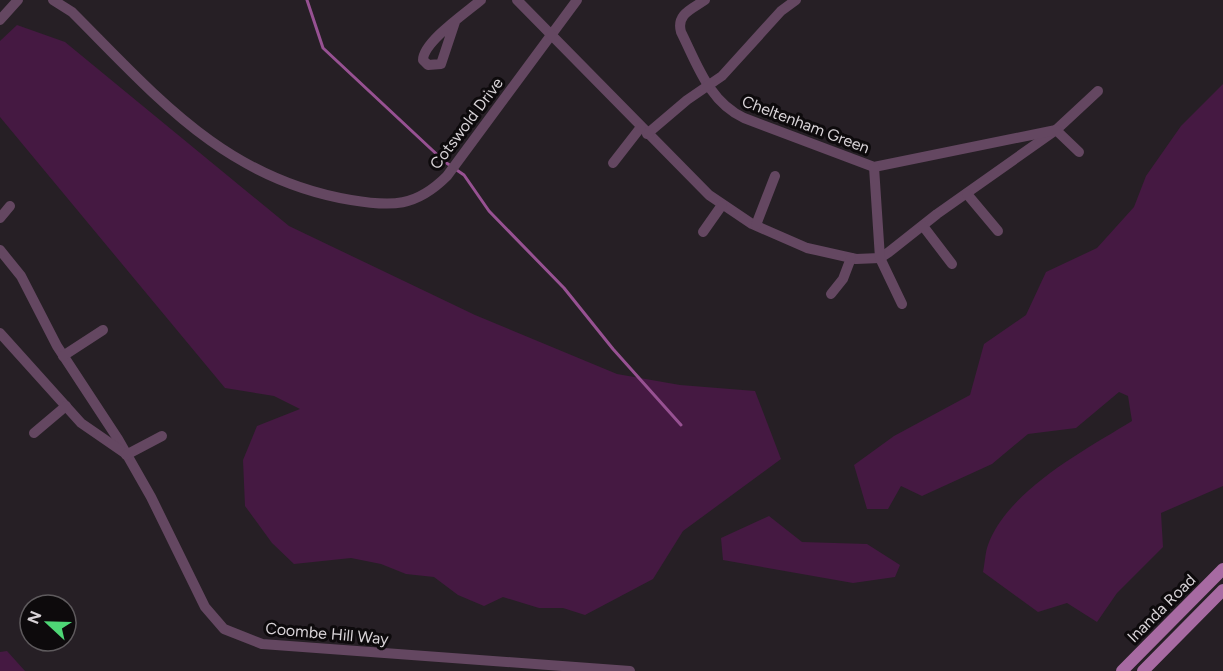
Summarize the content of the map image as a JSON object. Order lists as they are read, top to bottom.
{
  "streets": {
    "main road": ["Inanda Road"],
    "street": ["Cotswold Drive", "Cheltenham Green", "Coombe Hill Way"]
  },
  "north": "left"
}
